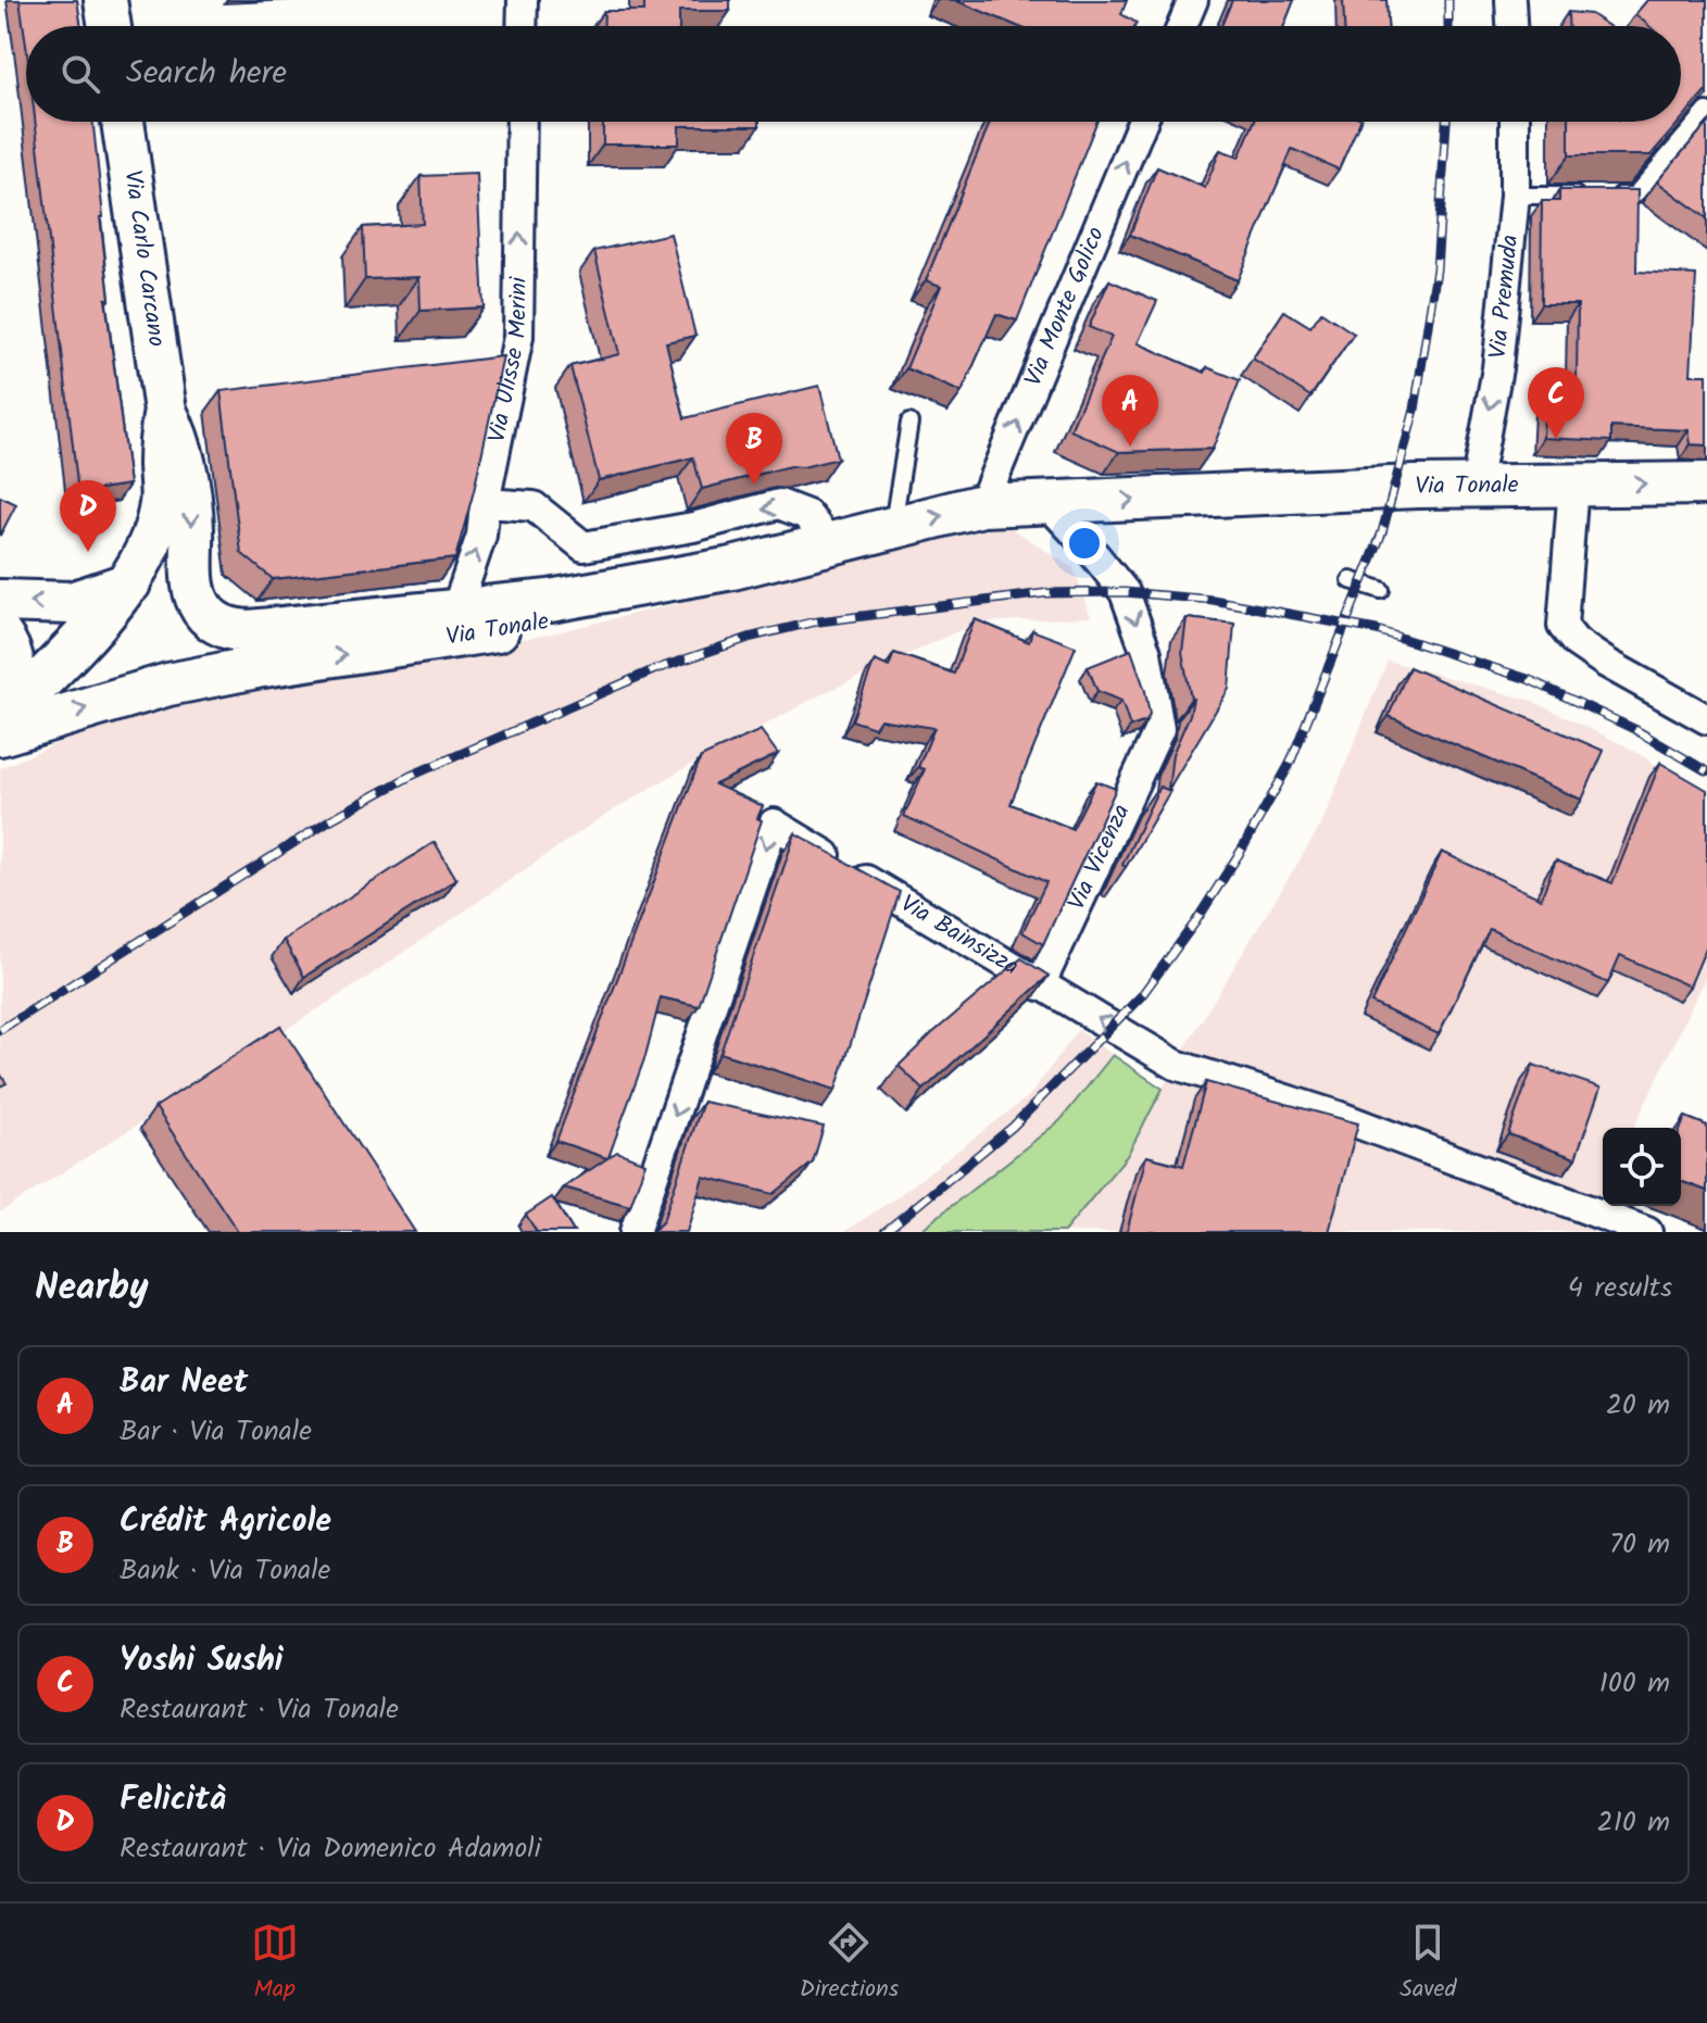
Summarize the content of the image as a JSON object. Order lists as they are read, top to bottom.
{
  "streets": {
    "main road": ["Via Carlo Carcano", "Via Tonale"],
    "street": [
      "Via Premuda",
      "Via Monte Golico",
      "Via Ulisse Merini",
      "Via Vicenza",
      "Via Bainsizza"
    ]
  },
  "crossings": [
    ["Via Carlo Carcano", "Via Tonale"],
    ["Via Premuda", "Via Tonale"],
    ["Via Monte Golico", "Via Tonale"],
    ["Via Ulisse Merini", "Via Tonale"],
    ["Via Tonale", "Via Vicenza"],
    ["Via Vicenza", "Via Bainsizza"]
  ],
  "one_way": [
    "Via Premuda",
    "Via Monte Golico",
    "Via Ulisse Merini",
    "Via Vicenza"
  ],
  "page": {
    "search": "Search here",
    "pins": [
      "C",
      "A",
      "B",
      "D"
    ],
    "heading": ["Nearby", "4 results"],
    "list": [
      {
        "mark": "A",
        "name": "Bar Neet",
        "note": "Bar · Via Tonale",
        "value": "20 m"
      },
      {
        "mark": "B",
        "name": "Crédit Agricole",
        "note": "Bank · Via Tonale",
        "value": "70 m"
      },
      {
        "mark": "C",
        "name": "Yoshi Sushi",
        "note": "Restaurant · Via Tonale",
        "value": "100 m"
      },
      {
        "mark": "D",
        "name": "Felicità",
        "note": "Restaurant · Via Domenico Adamoli",
        "value": "210 m"
      }
    ],
    "nav": ["Map", "Directions", "Saved"]
  }
}
